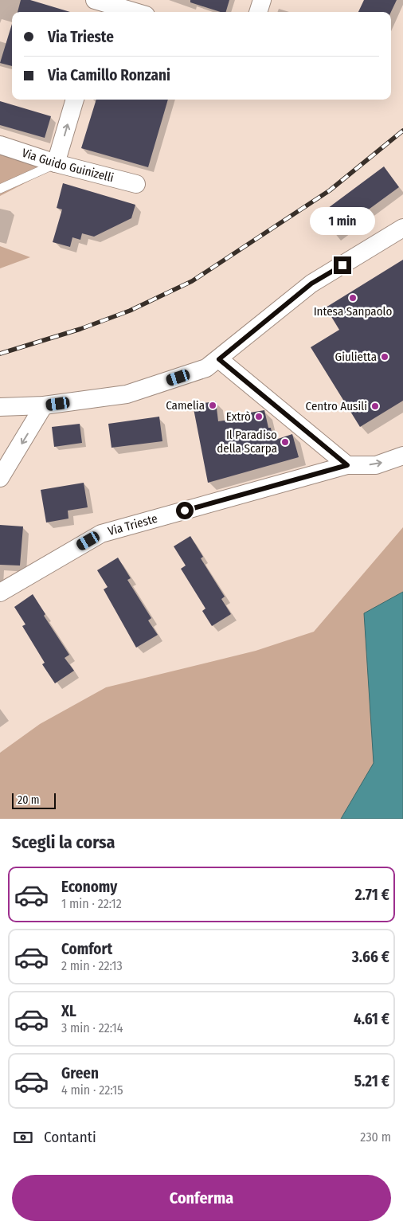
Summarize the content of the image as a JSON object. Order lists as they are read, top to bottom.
{
  "streets": {
    "street": ["Via Guido Guinizelli", "Via Trieste"]
  },
  "places": [
    "Intesa Sanpaolo",
    "Giulietta",
    "Camelia",
    "Centro Ausili",
    "Extrò",
    "Il Paradiso della Scarpa"
  ],
  "scale_bar": "20 m",
  "page": {
    "banner": ["Via Trieste", "Via Camillo Ronzani"],
    "bubble": "1 min",
    "scale": "20 m",
    "heading": "Scegli la corsa",
    "list": [
      {
        "name": "Economy",
        "note": "1 min · 22:12",
        "value": "2.71 €"
      },
      {
        "name": "Comfort",
        "note": "2 min · 22:13",
        "value": "3.66 €"
      },
      {
        "name": "XL",
        "note": "3 min · 22:14",
        "value": "4.61 €"
      },
      {
        "name": "Green",
        "note": "4 min · 22:15",
        "value": "5.21 €"
      }
    ],
    "pay": ["Contanti", "230 m"],
    "buttons": "Conferma"
  }
}
